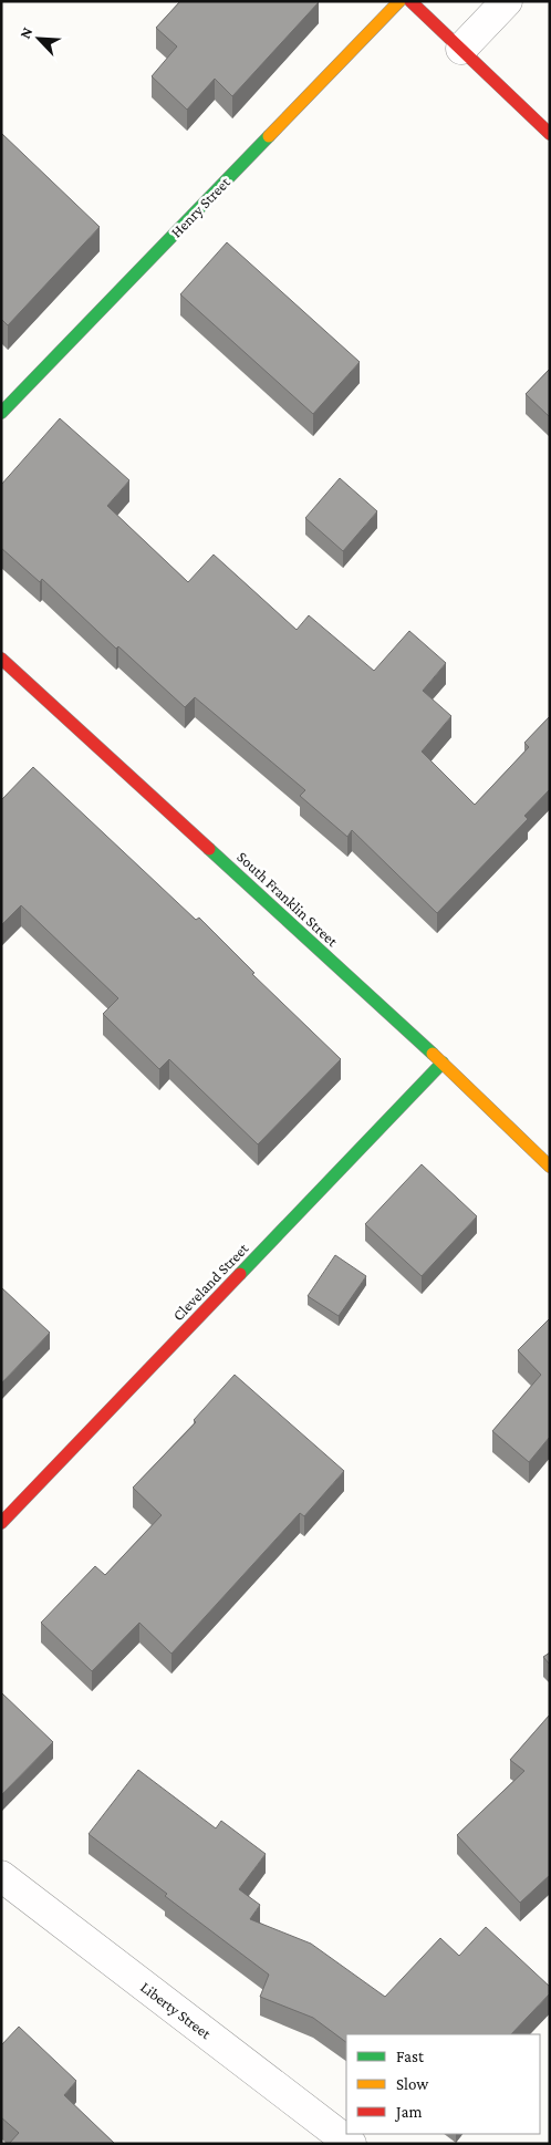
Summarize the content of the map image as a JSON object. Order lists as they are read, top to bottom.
{
  "streets": {
    "street": [
      "Henry Street",
      "South Franklin Street",
      "Cleveland Street",
      "Liberty Street"
    ]
  },
  "crossings": [
    ["South Franklin Street", "Cleveland Street"]
  ],
  "legend": ["Fast", "Slow", "Jam"],
  "north": "top left"
}
